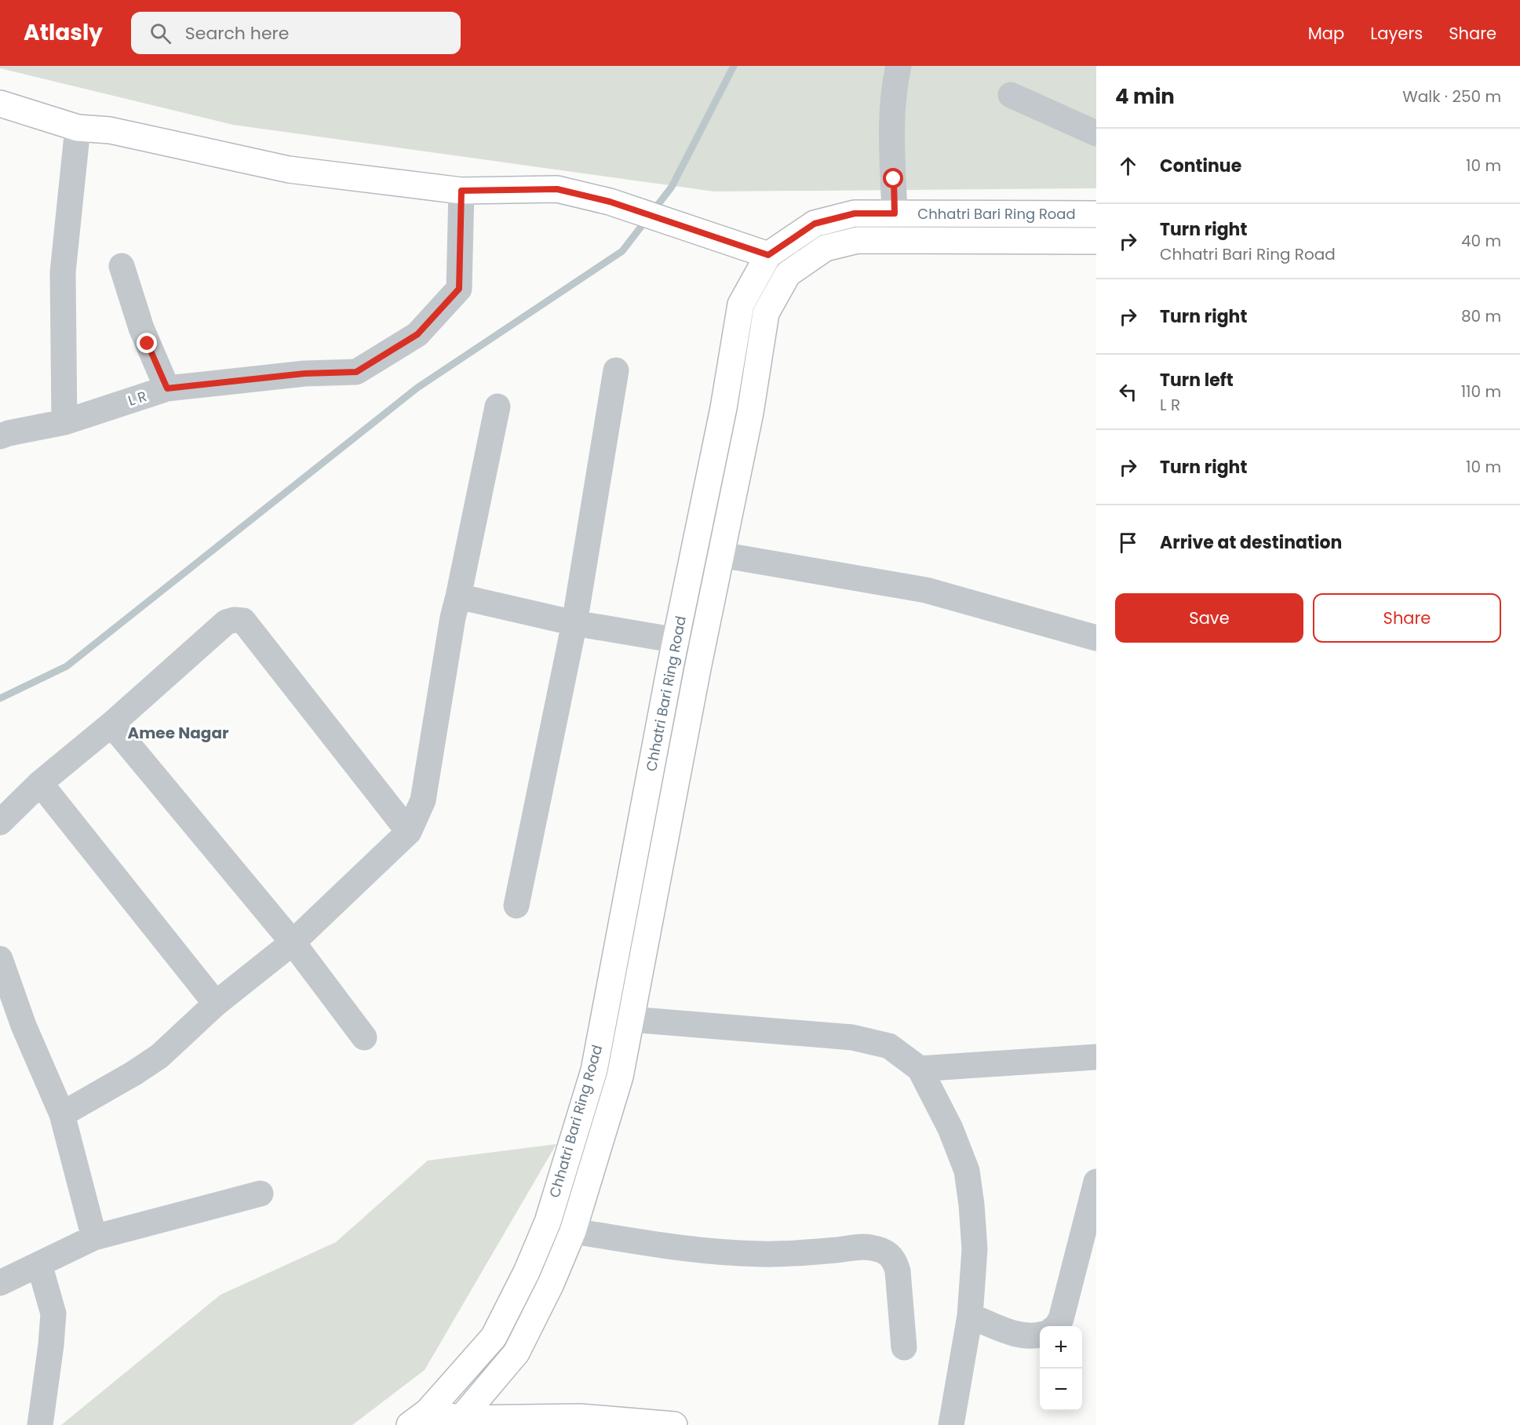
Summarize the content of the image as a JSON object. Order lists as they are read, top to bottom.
{
  "streets": {
    "main road": ["Chhatri Bari Ring Road"],
    "street": ["L R"]
  },
  "districts": ["Amee Nagar"],
  "page": {
    "header": "Atlasly",
    "search": "Search here",
    "nav": ["Map", "Layers", "Share"],
    "heading": ["4 min", "Walk · 250 m"],
    "list": [
      ["Continue", "10 m"],
      ["Turn right", "Chhatri Bari Ring Road", "40 m"],
      ["Turn right", "80 m"],
      ["Turn left", "L R", "110 m"],
      ["Turn right", "10 m"],
      "Arrive at destination"
    ],
    "buttons": ["Save", "Share"],
    "map_buttons": ["+", "−"]
  }
}
